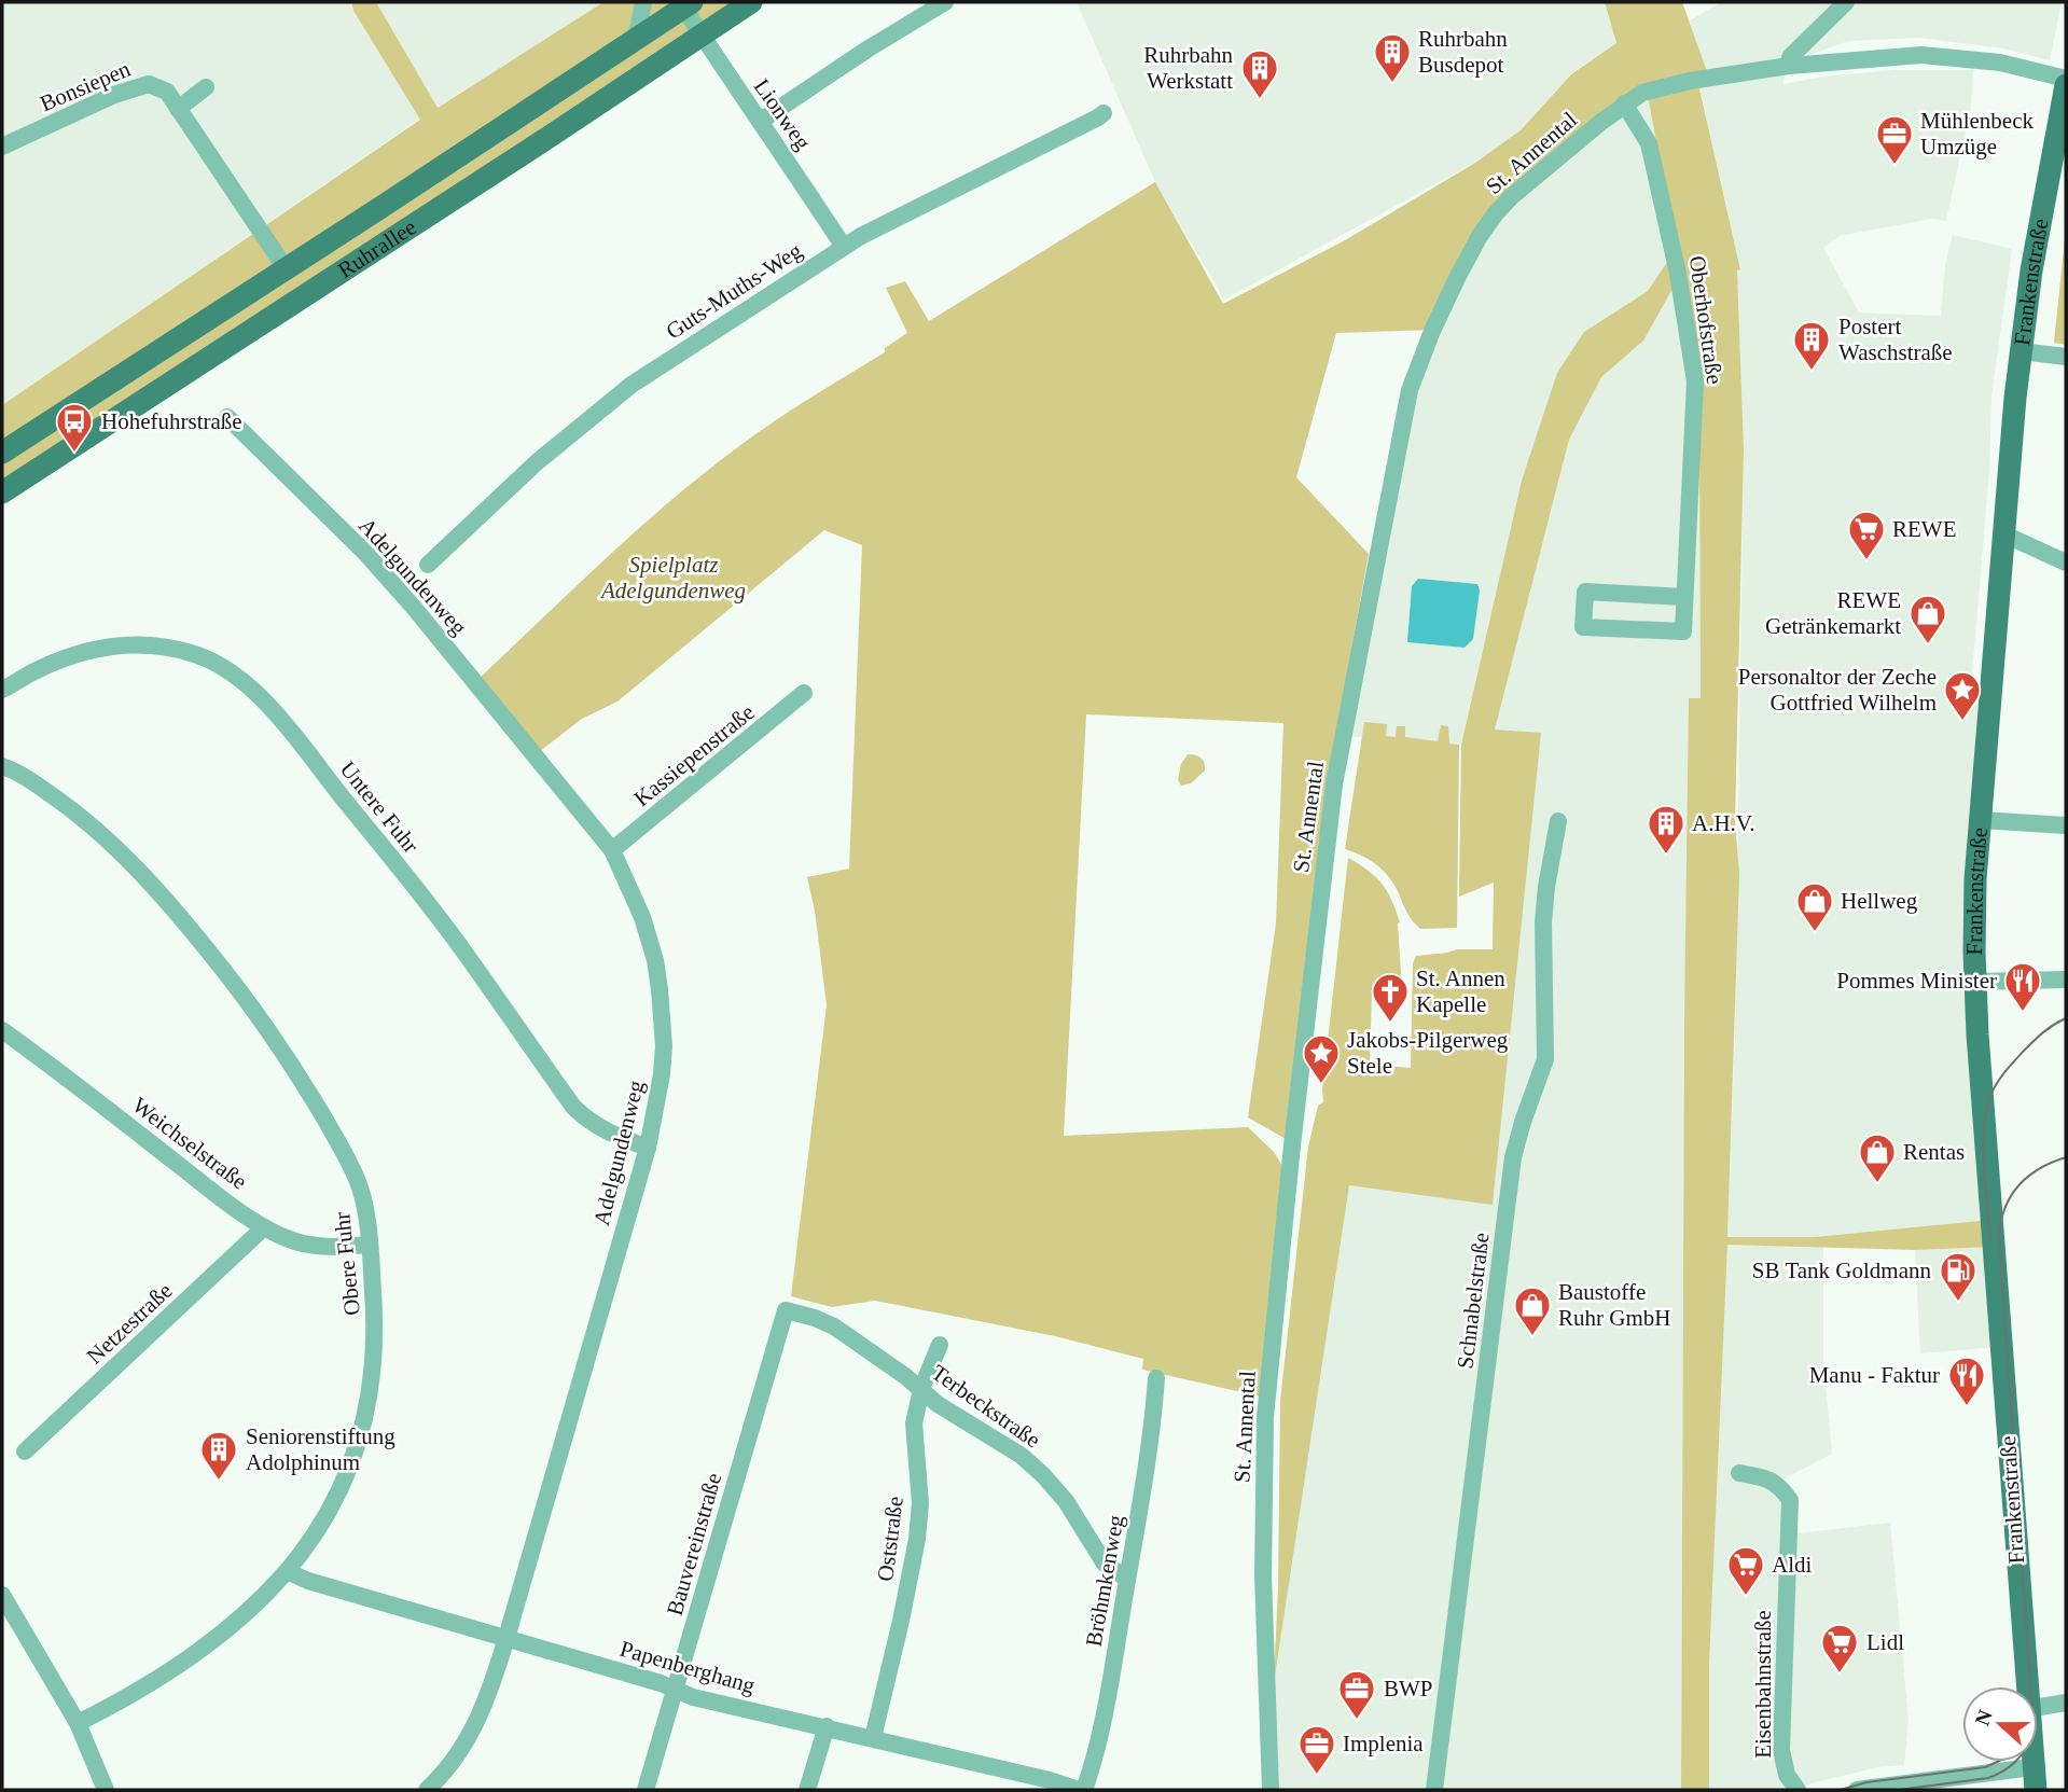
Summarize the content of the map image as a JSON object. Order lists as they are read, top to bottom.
{
  "streets": {
    "main road": ["Ruhrallee", "Frankenstraße"],
    "street": [
      "Bonsiepen",
      "Lionweg",
      "St. Annental",
      "Guts-Muths-Weg",
      "Oberhofstraße",
      "Adelgundenweg",
      "Kassiepenstraße",
      "Untere Fuhr",
      "Weichselstraße",
      "Obere Fuhr",
      "Schnabelstraße",
      "Netzestraße",
      "Terbeckstraße",
      "Oststraße",
      "Bauvereinstraße",
      "Bröhmkenweg",
      "Papenberghang",
      "Eisenbahnstraße"
    ]
  },
  "crossings": [
    ["Bonsiepen", "Ruhrallee"],
    ["Lionweg", "Ruhrallee"],
    ["Lionweg", "Guts-Muths-Weg"],
    ["St. Annental", "Oberhofstraße"],
    ["Adelgundenweg", "Kassiepenstraße"],
    ["Adelgundenweg", "Untere Fuhr"],
    ["Adelgundenweg", "Papenberghang"],
    ["Weichselstraße", "Obere Fuhr"],
    ["Weichselstraße", "Netzestraße"],
    ["Obere Fuhr", "Papenberghang"],
    ["Terbeckstraße", "Oststraße"],
    ["Terbeckstraße", "Bauvereinstraße"],
    ["Terbeckstraße", "Bröhmkenweg"],
    ["Oststraße", "Papenberghang"],
    ["Bauvereinstraße", "Papenberghang"],
    ["Bröhmkenweg", "Papenberghang"]
  ],
  "parks": ["Spielplatz Adelgundenweg"],
  "places": {
    "building": [
      "Ruhrbahn Busdepot",
      "Ruhrbahn Werkstatt",
      "Postert Waschstraße",
      "A.H.V.",
      "Seniorenstiftung Adolphinum"
    ],
    "office": ["Mühlenbeck Umzüge", "BWP", "Implenia"],
    "bus stop": ["Hohefuhrstraße"],
    "supermarket": ["REWE", "Aldi", "Lidl"],
    "shop": [
      "REWE Getränkemarkt",
      "Hellweg",
      "Rentas",
      "Baustoffe Ruhr GmbH"
    ],
    "place": ["Personaltor der Zeche Gottfried Wilhelm", "Jakobs-Pilgerweg Stele"],
    "restaurant": ["Pommes Minister", "Manu - Faktur"],
    "church": ["St. Annen Kapelle"],
    "fuel station": ["SB Tank Goldmann"]
  },
  "north": "left"
}
